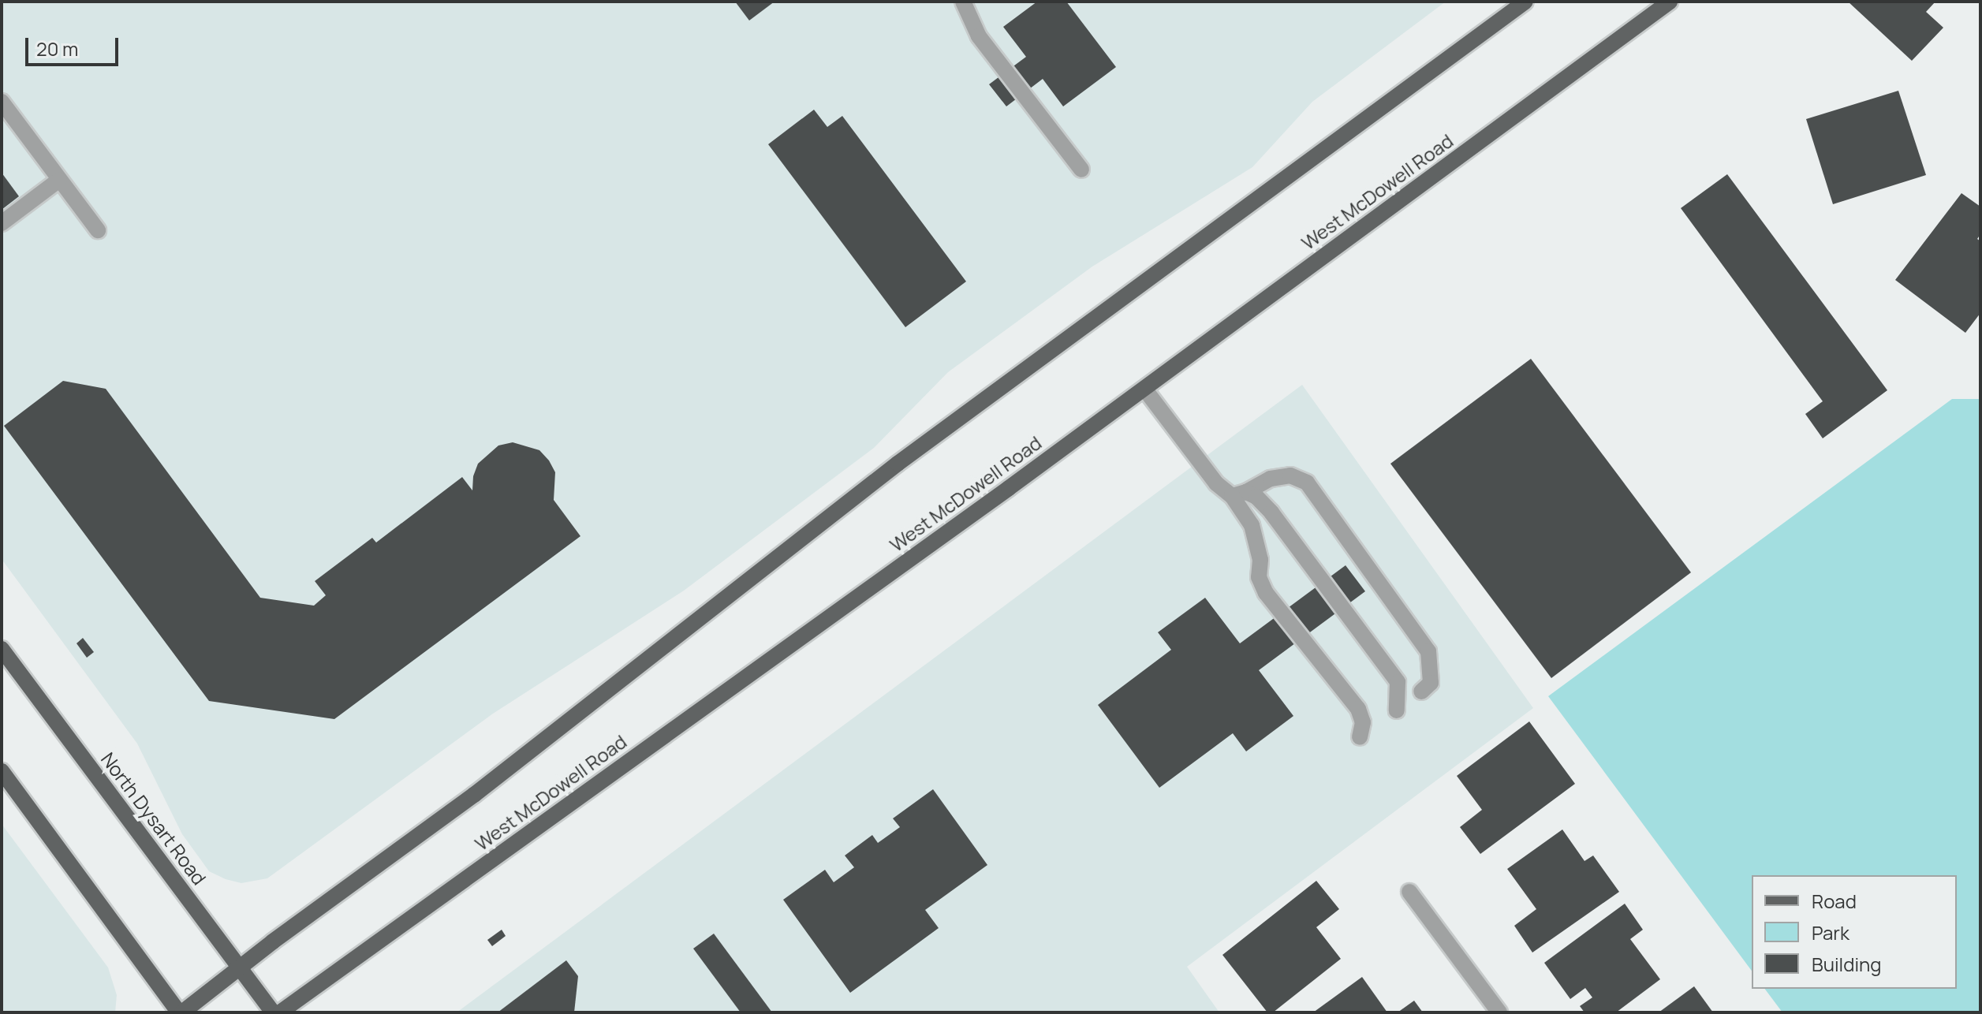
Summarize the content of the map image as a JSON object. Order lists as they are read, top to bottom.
{
  "streets": {
    "main road": ["West McDowell Road", "North Dysart Road"]
  },
  "legend": ["Road", "Park", "Building"],
  "scale_bar": "20 m"
}
